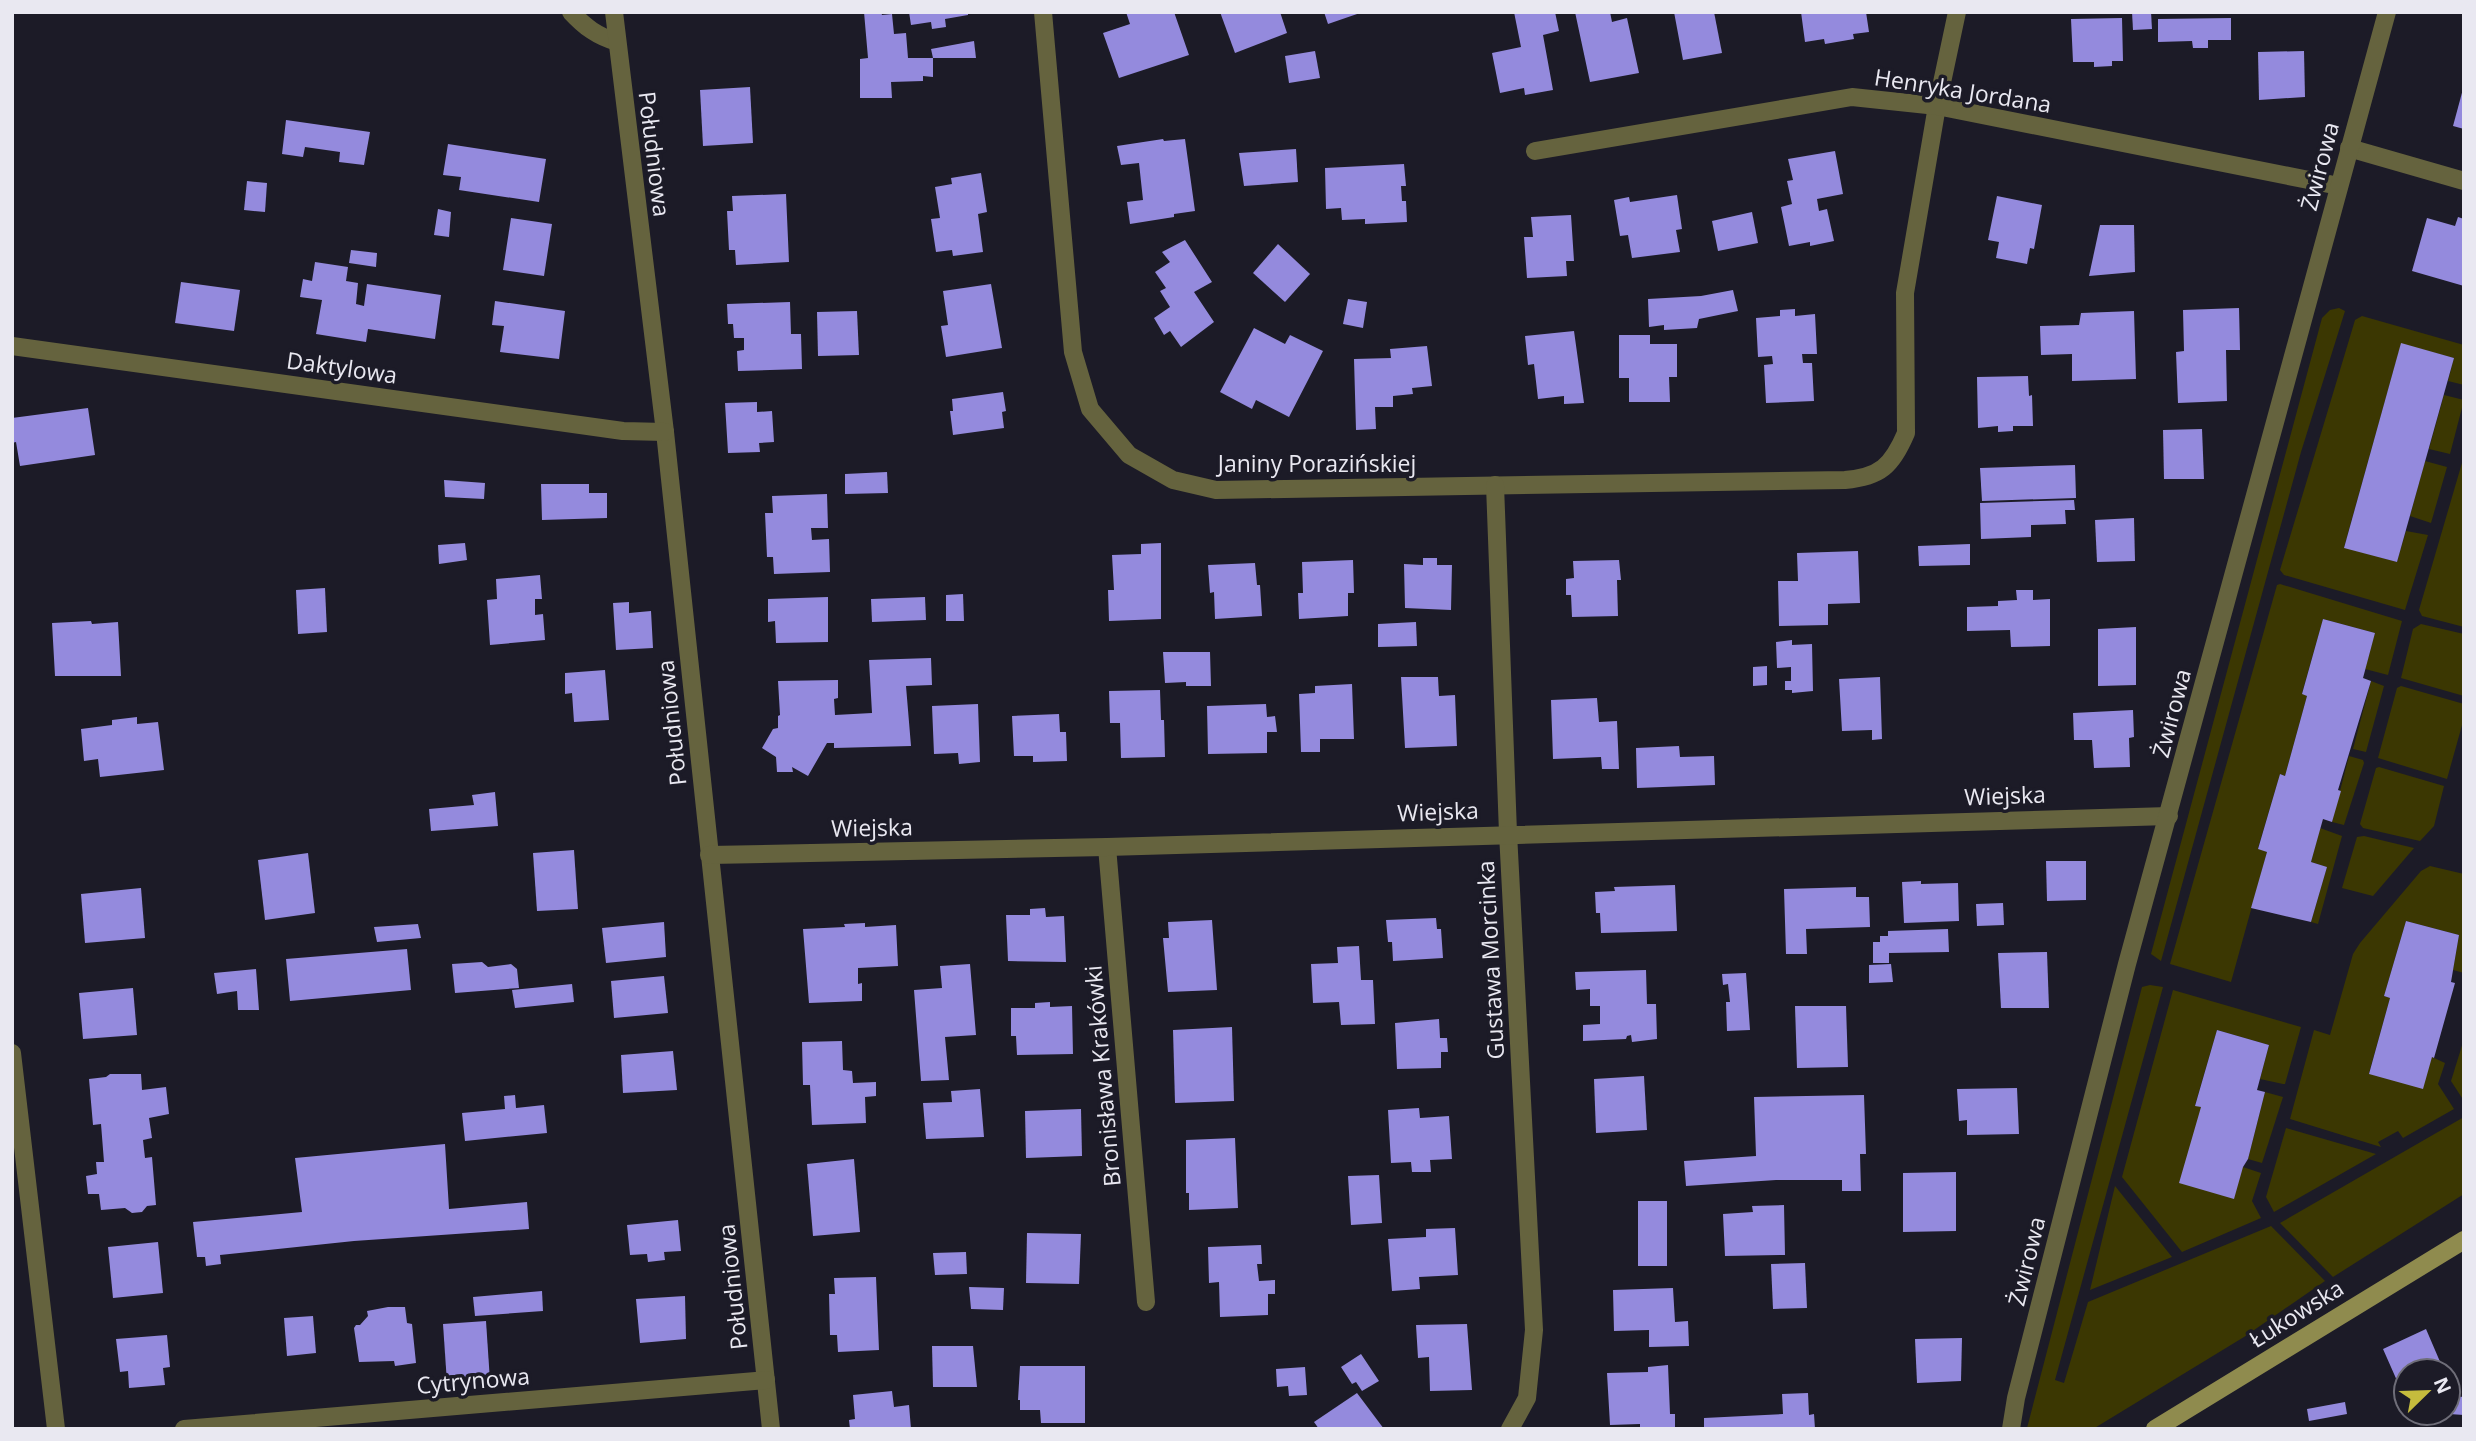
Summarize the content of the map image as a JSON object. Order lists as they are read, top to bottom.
{
  "streets": {
    "main road": ["Łukowska"],
    "street": [
      "Henryka Jordana",
      "Południowa",
      "Żwirowa",
      "Daktylowa",
      "Janiny Porazińskiej",
      "Wiejska",
      "Gustawa Morcinka",
      "Bronisława Krakówki",
      "Cytrynowa"
    ]
  },
  "crossings": [
    ["Henryka Jordana", "Żwirowa"],
    ["Henryka Jordana", "Janiny Porazińskiej"],
    ["Południowa", "Daktylowa"],
    ["Południowa", "Wiejska"],
    ["Południowa", "Cytrynowa"],
    ["Żwirowa", "Wiejska"],
    ["Janiny Porazińskiej", "Gustawa Morcinka"],
    ["Wiejska", "Gustawa Morcinka"],
    ["Wiejska", "Bronisława Krakówki"]
  ],
  "north": "top right"
}
